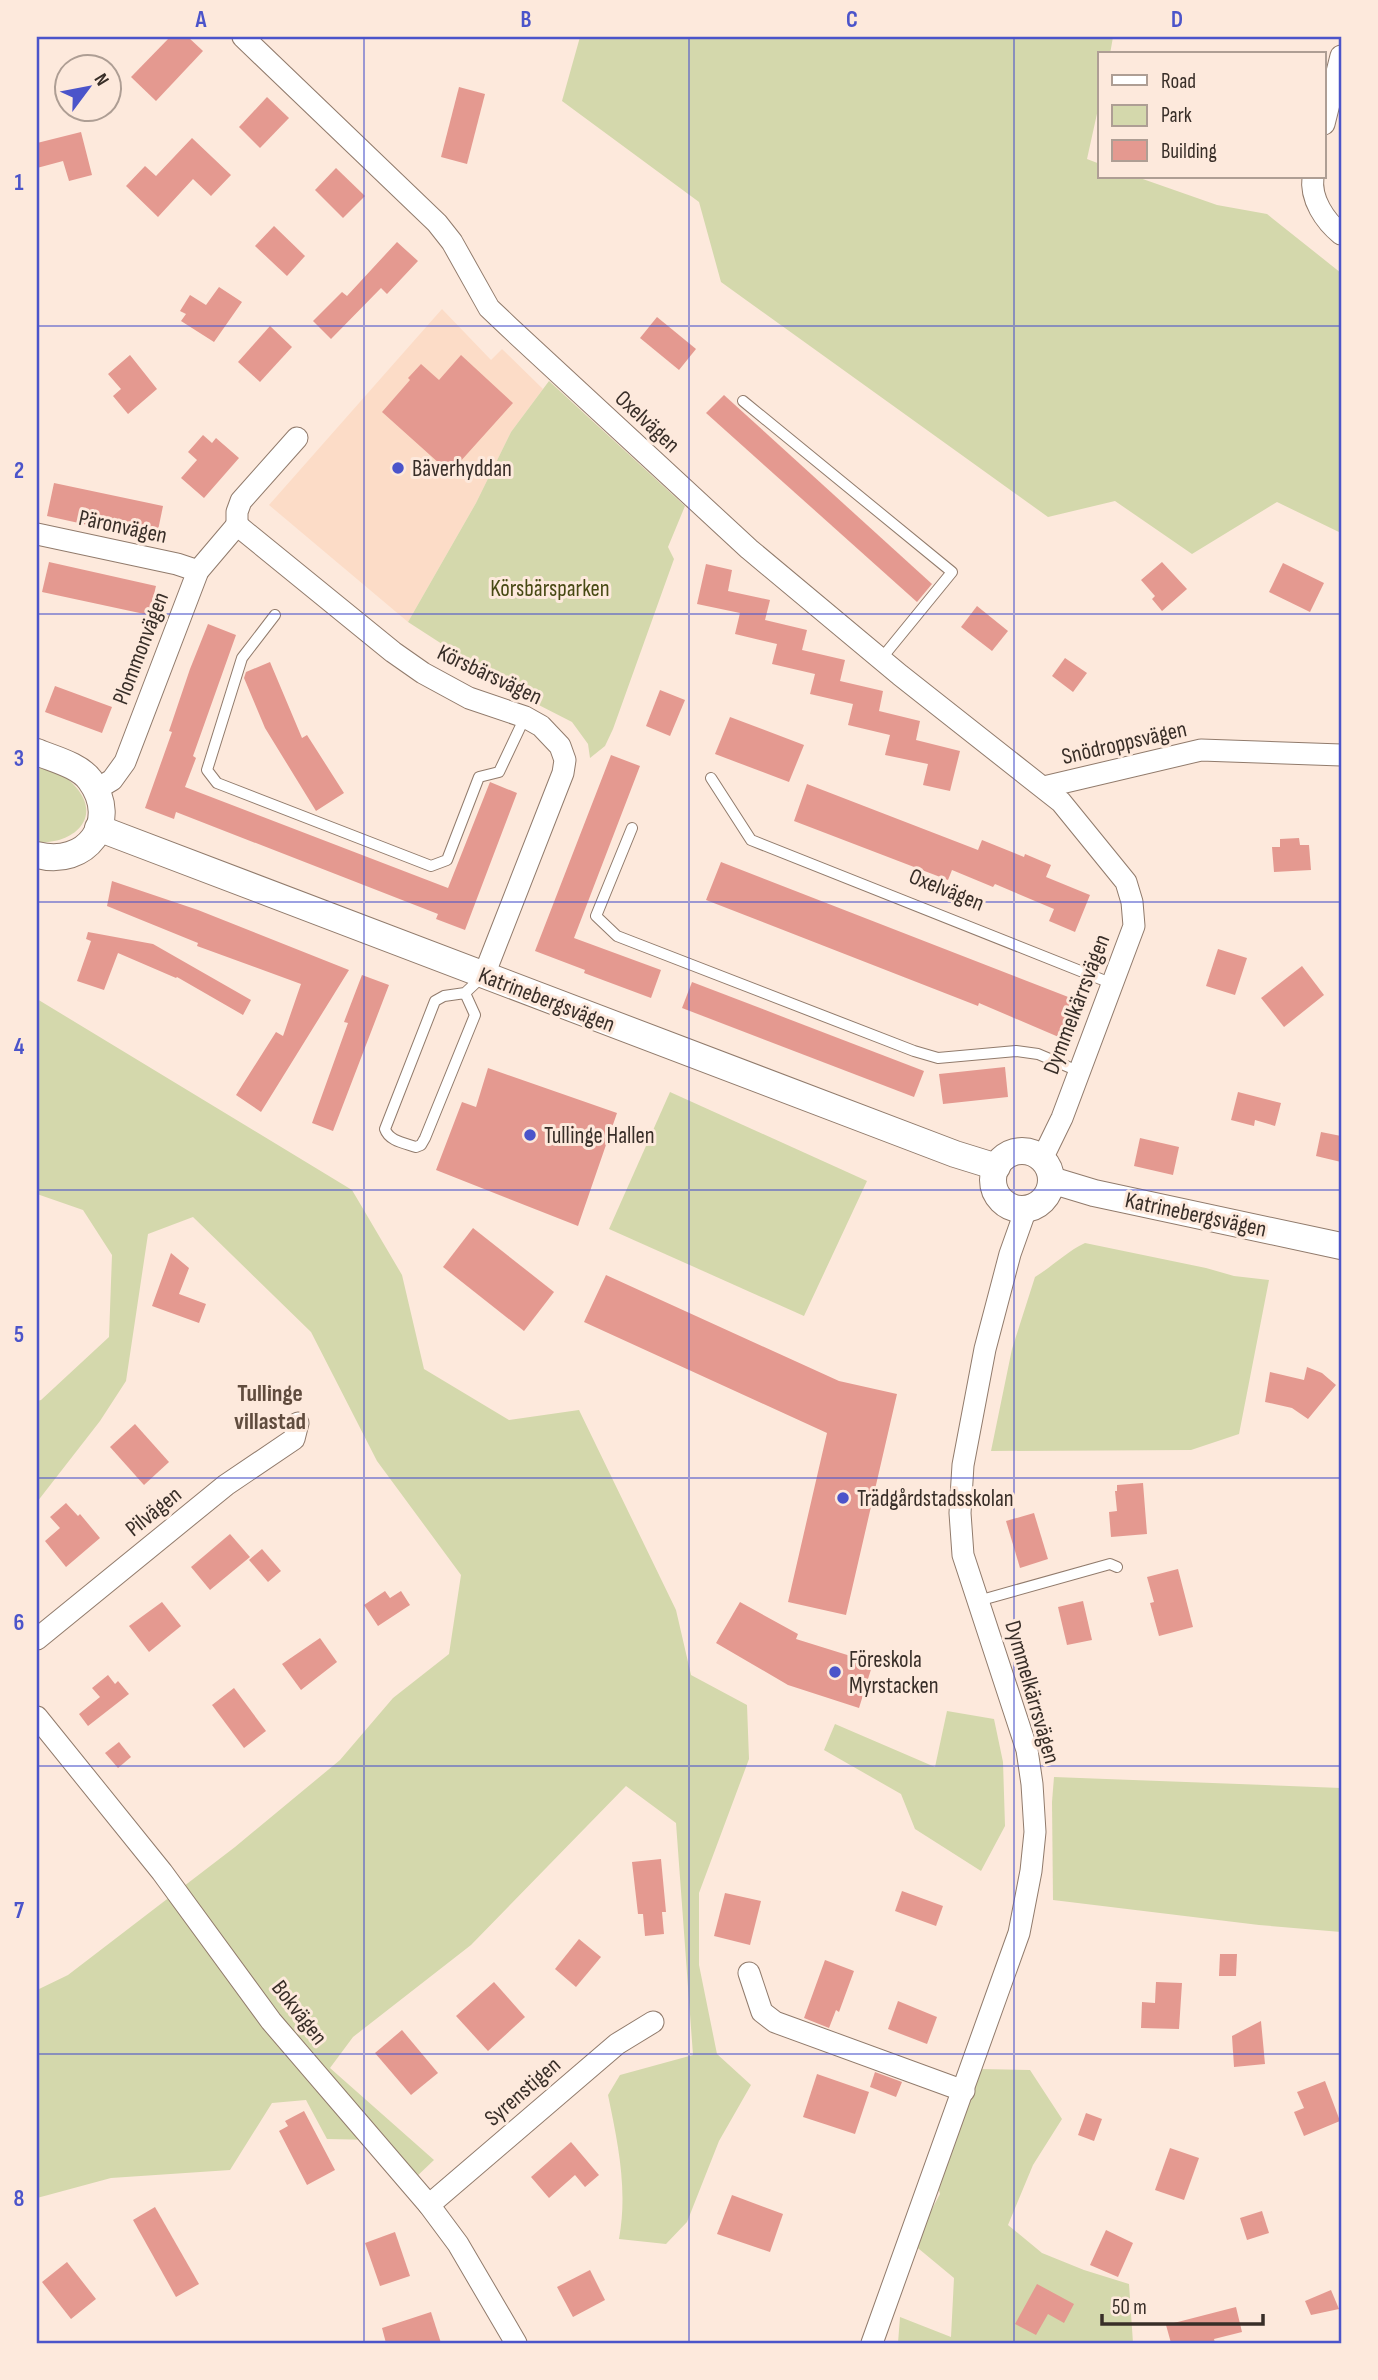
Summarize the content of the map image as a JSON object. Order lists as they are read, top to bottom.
{
  "streets": {
    "street": [
      "Oxelvägen",
      "Päronvägen",
      "Plommonvägen",
      "Körsbärsvägen",
      "Snödroppsvägen",
      "Katrinebergsvägen",
      "Dymmelkärrsvägen",
      "Pilvägen",
      "Bokvägen",
      "Syrenstigen"
    ]
  },
  "crossings": [
    ["Oxelvägen", "Snödroppsvägen"],
    ["Oxelvägen", "Dymmelkärrsvägen"],
    ["Päronvägen", "Plommonvägen"],
    ["Plommonvägen", "Körsbärsvägen"],
    ["Körsbärsvägen", "Katrinebergsvägen"],
    ["Katrinebergsvägen", "Dymmelkärrsvägen"],
    ["Bokvägen", "Syrenstigen"]
  ],
  "districts": ["Tullinge villastad"],
  "parks": ["Körsbärsparken"],
  "places": [
    "Bäverhyddan",
    "Tullinge Hallen",
    "Trädgårdstadsskolan",
    "Föreskola Myrstacken"
  ],
  "legend": ["Road", "Park", "Building"],
  "scale_bar": "50 m",
  "north": "top right",
  "grid": {
    "columns": [
      "A",
      "B",
      "C",
      "D"
    ],
    "rows": [
      "1",
      "2",
      "3",
      "4",
      "5",
      "6",
      "7",
      "8"
    ]
  }
}
